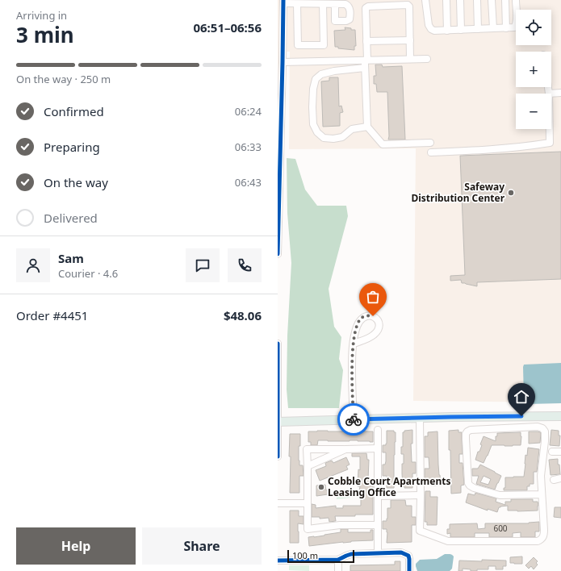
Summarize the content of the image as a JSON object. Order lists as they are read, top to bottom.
{
  "places": ["Safeway Distribution Center", "Cobble Court Apartments Leasing Office"],
  "house_numbers": ["600"],
  "scale_bar": "100 m",
  "page": {
    "heading": ["3 min", "Arriving in", "06:51–06:56"],
    "panel": [
      "Sam",
      "Courier · 4.6",
      "Order #4451",
      "$48.06"
    ],
    "map_buttons": ["+", "−"],
    "bar": "On the way · 250 m",
    "list": [
      ["Confirmed", "06:24"],
      ["Preparing", "06:33"],
      ["On the way", "06:43"],
      "Delivered"
    ],
    "buttons": ["Help", "Share"],
    "scale": "100 m"
  }
}
